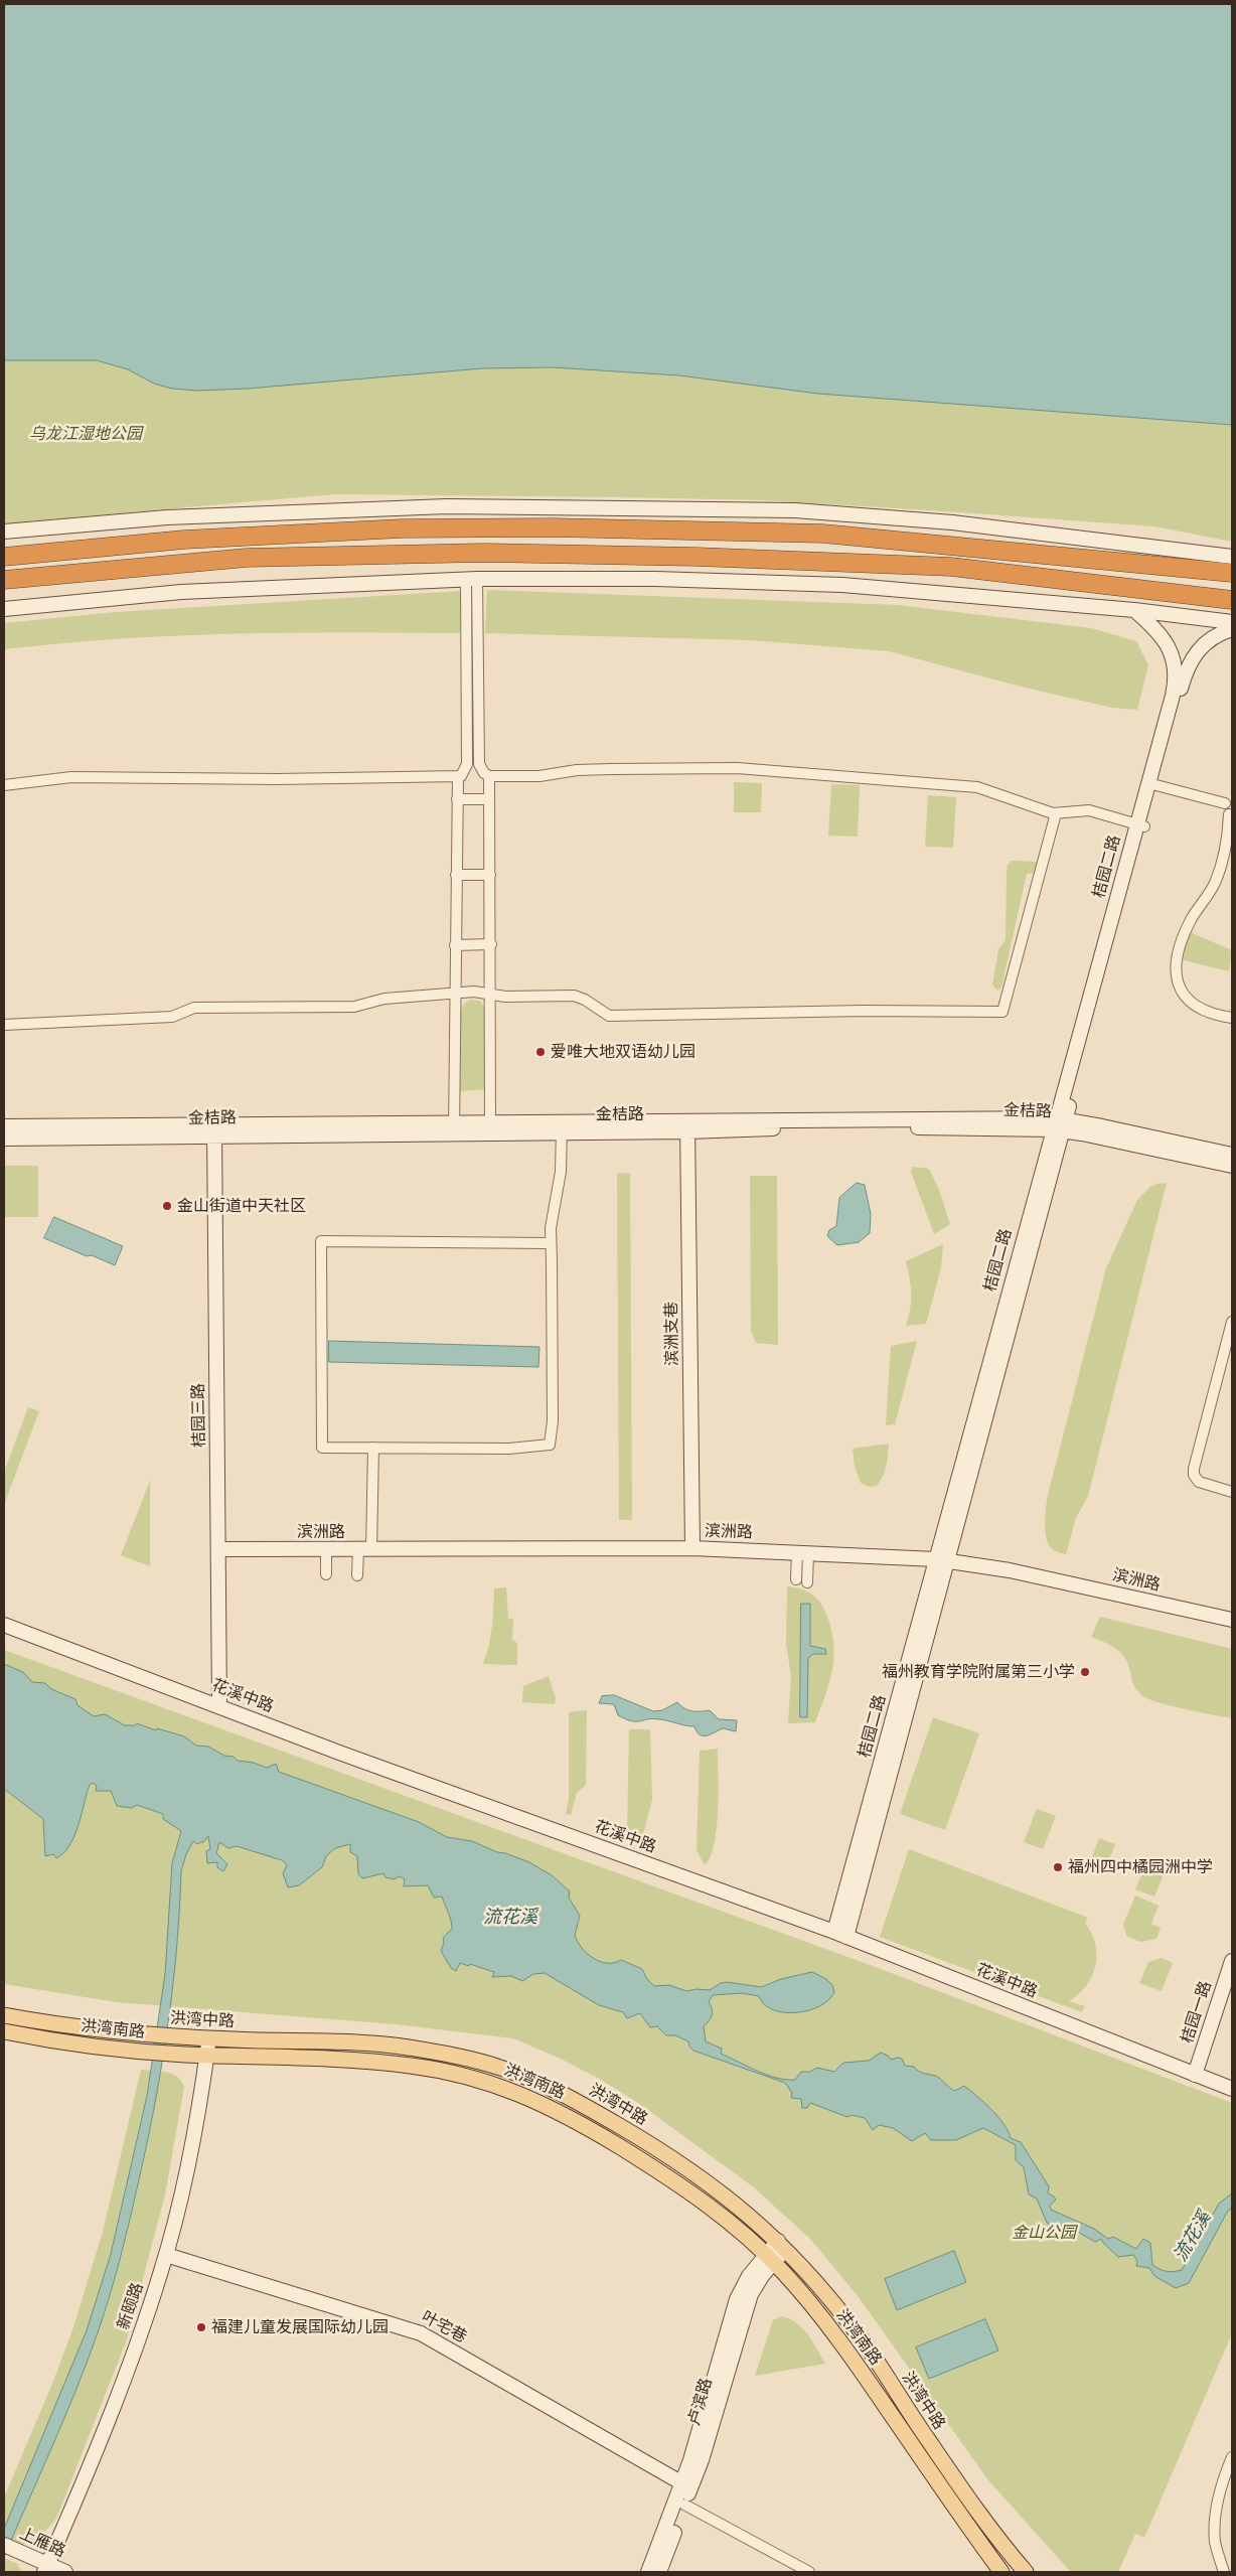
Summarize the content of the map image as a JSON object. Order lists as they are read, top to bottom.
{
  "streets": {
    "main road": ["洪湾中路", "洪湾南路"],
    "street": [
      "桔园二路",
      "金桔路",
      "滨洲支巷",
      "桔园三路",
      "滨洲路",
      "花溪中路",
      "桔园一路",
      "新颐路",
      "叶宅巷",
      "卢滨路",
      "上雁路"
    ]
  },
  "crossings": [
    ["桔园二路", "金桔路"],
    ["桔园二路", "滨洲路"],
    ["桔园二路", "花溪中路"],
    ["金桔路", "滨洲支巷"],
    ["金桔路", "桔园三路"],
    ["滨洲支巷", "滨洲路"],
    ["桔园三路", "滨洲路"],
    ["桔园三路", "花溪中路"],
    ["花溪中路", "桔园一路"],
    ["洪湾中路", "新颐路"],
    ["洪湾南路", "新颐路"],
    ["洪湾南路", "卢滨路"],
    ["新颐路", "叶宅巷"],
    ["新颐路", "上雁路"]
  ],
  "water": ["流花溪"],
  "parks": ["乌龙江湿地公园", "金山公园"],
  "places": [
    "爱唯大地双语幼儿园",
    "金山街道中天社区",
    "福州教育学院附属第三小学",
    "福州四中橘园洲中学",
    "福建儿童发展国际幼儿园"
  ]
}
